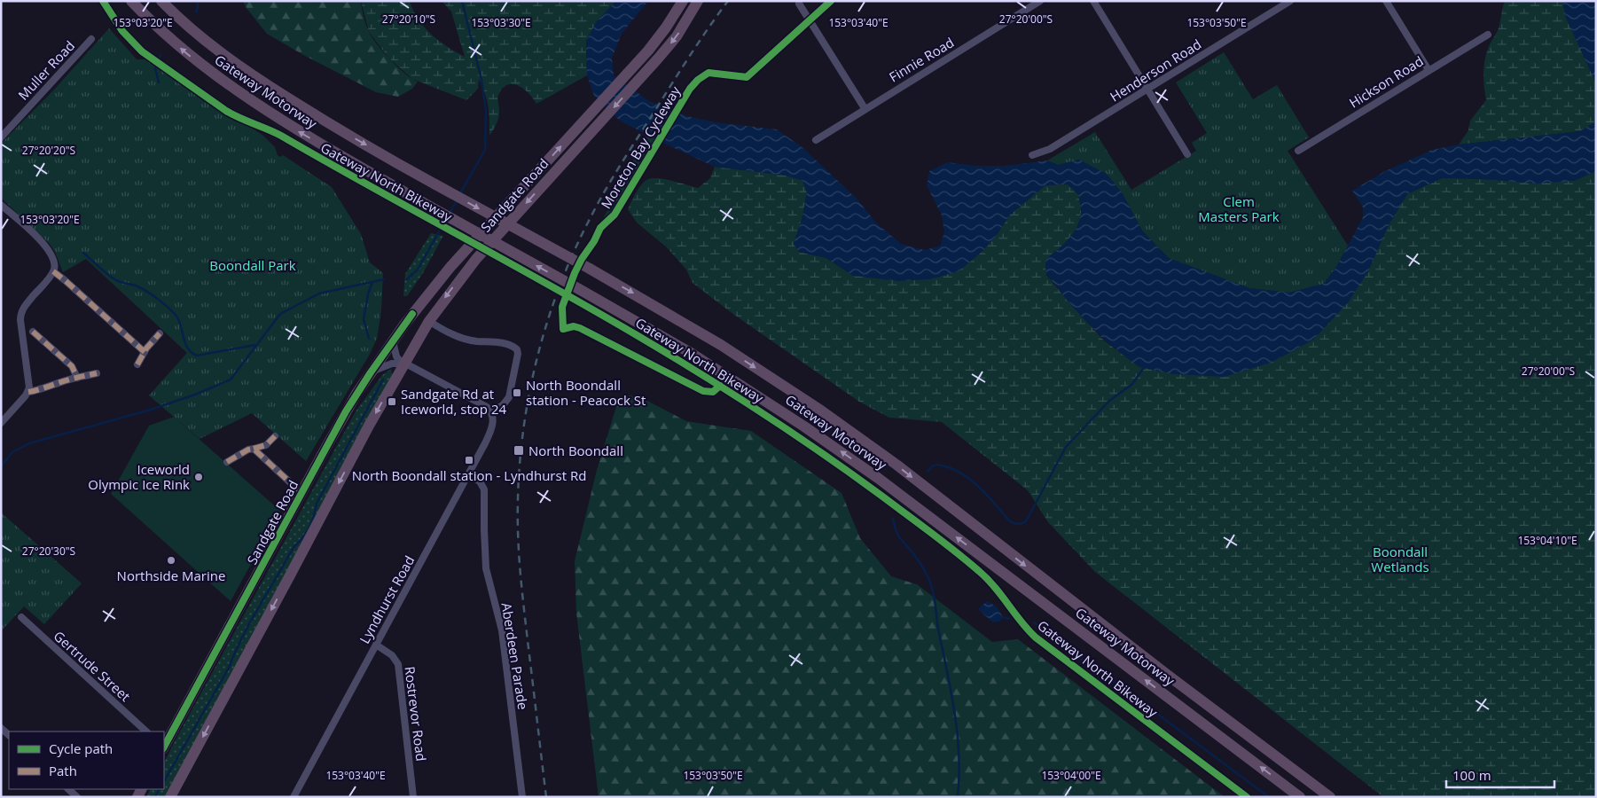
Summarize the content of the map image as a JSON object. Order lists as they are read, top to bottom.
{
  "streets": {
    "highway": ["Gateway Motorway", "Sandgate Road"],
    "street": [
      "Finnie Road",
      "Muller Road",
      "Henderson Road",
      "Hickson Road",
      "Lyndhurst Road",
      "Aberdeen Parade",
      "Gertrude Street",
      "Rostrevor Road"
    ],
    "cycle path": ["Moreton Bay Cycleway", "Gateway North Bikeway"]
  },
  "crossings": [
    ["Lyndhurst Road", "Aberdeen Parade"],
    ["Lyndhurst Road", "Rostrevor Road"]
  ],
  "parks": ["Clem Masters Park", "Boondall Park", "Boondall Wetlands"],
  "places": {
    "transit": [
      "North Boondall station - Peacock St",
      "Sandgate Rd at Iceworld, stop 24",
      "North Boondall",
      "North Boondall station - Lyndhurst Rd"
    ],
    "other": ["Iceworld Olympic Ice Rink", "Northside Marine"]
  },
  "legend": ["Cycle path", "Path"],
  "scale_bar": "100 m",
  "coordinates": [
    "27°20'10\"S",
    "27°20'00\"S",
    "153°03'20\"E",
    "153°03'30\"E",
    "153°03'40\"E",
    "153°03'50\"E",
    "27°20'20\"S",
    "153°04'10\"E",
    "27°20'30\"S",
    "153°04'00\"E"
  ]
}
